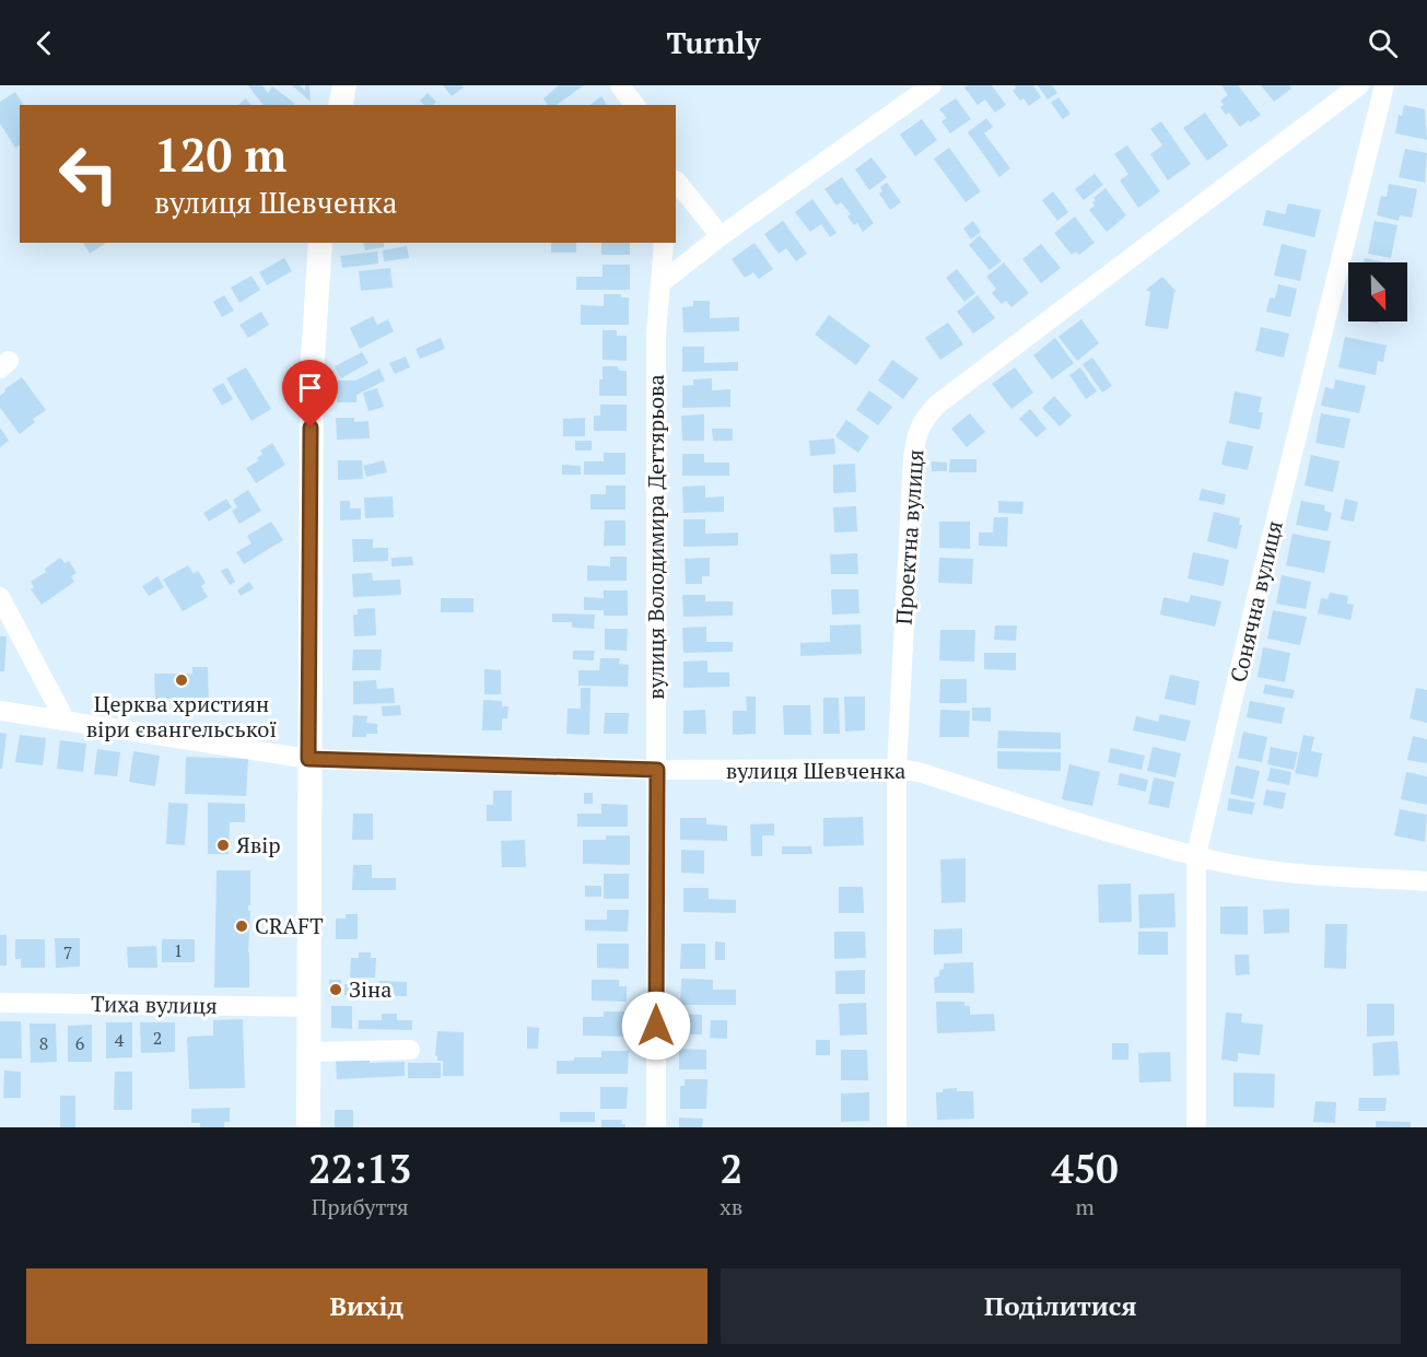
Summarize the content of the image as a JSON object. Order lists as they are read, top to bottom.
{
  "streets": {
    "street": [
      "вулиця Володимира Дегтярьова",
      "Проектна вулиця",
      "Сонячна вулиця",
      "вулиця Шевченка",
      "Тиха вулиця"
    ]
  },
  "crossings": [
    ["вулиця Володимира Дегтярьова", "вулиця Шевченка"],
    ["Проектна вулиця", "вулиця Шевченка"],
    ["Сонячна вулиця", "вулиця Шевченка"]
  ],
  "places": [
    "Церква християн віри євангельської",
    "Явір",
    "CRAFT",
    "Зіна"
  ],
  "house_numbers": [
    "1",
    "7",
    "2",
    "4",
    "8",
    "6"
  ],
  "north": "bottom",
  "page": {
    "header": "Turnly",
    "turn": ["120 m", "вулиця Шевченка"],
    "eta": [
      "22:13",
      "Прибуття",
      "2",
      "хв",
      "450",
      "m"
    ],
    "buttons": ["Вихід", "Поділитися"]
  }
}
